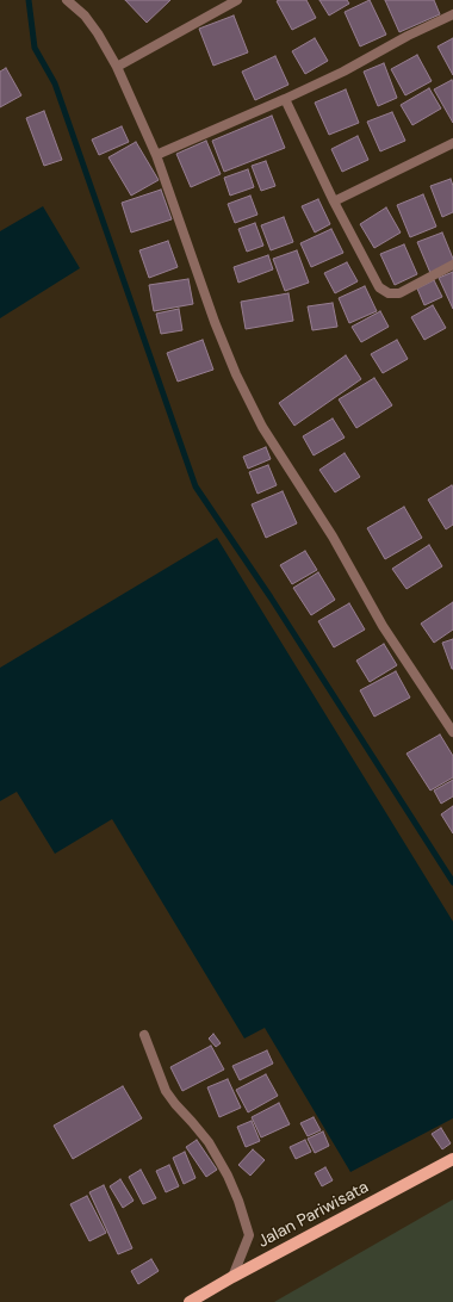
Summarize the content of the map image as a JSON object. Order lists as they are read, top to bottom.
{
  "streets": {
    "main road": ["Jalan Pariwisata"]
  }
}
